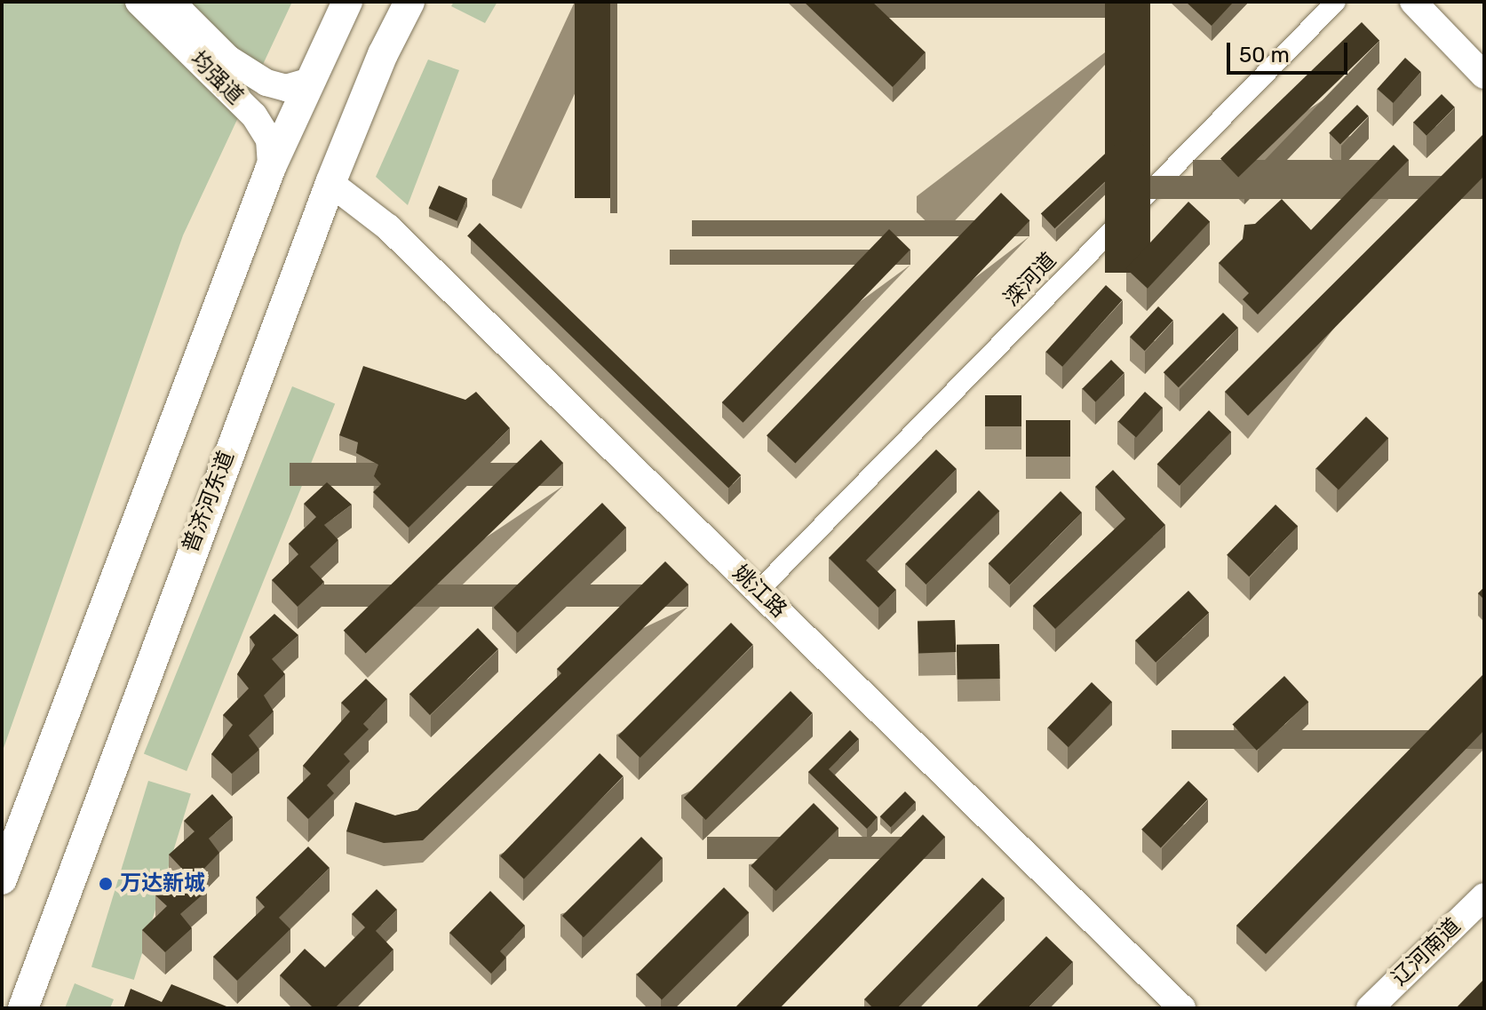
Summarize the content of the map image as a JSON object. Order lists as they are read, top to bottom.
{
  "streets": {
    "main road": ["普济河东道"],
    "street": [
      "均强道",
      "滦河道",
      "姚江路",
      "辽河南道"
    ]
  },
  "crossings": [
    ["滦河道", "姚江路"],
    ["普济河东道", "姚江路"]
  ],
  "places": ["万达新城"],
  "scale_bar": "50 m"
}
